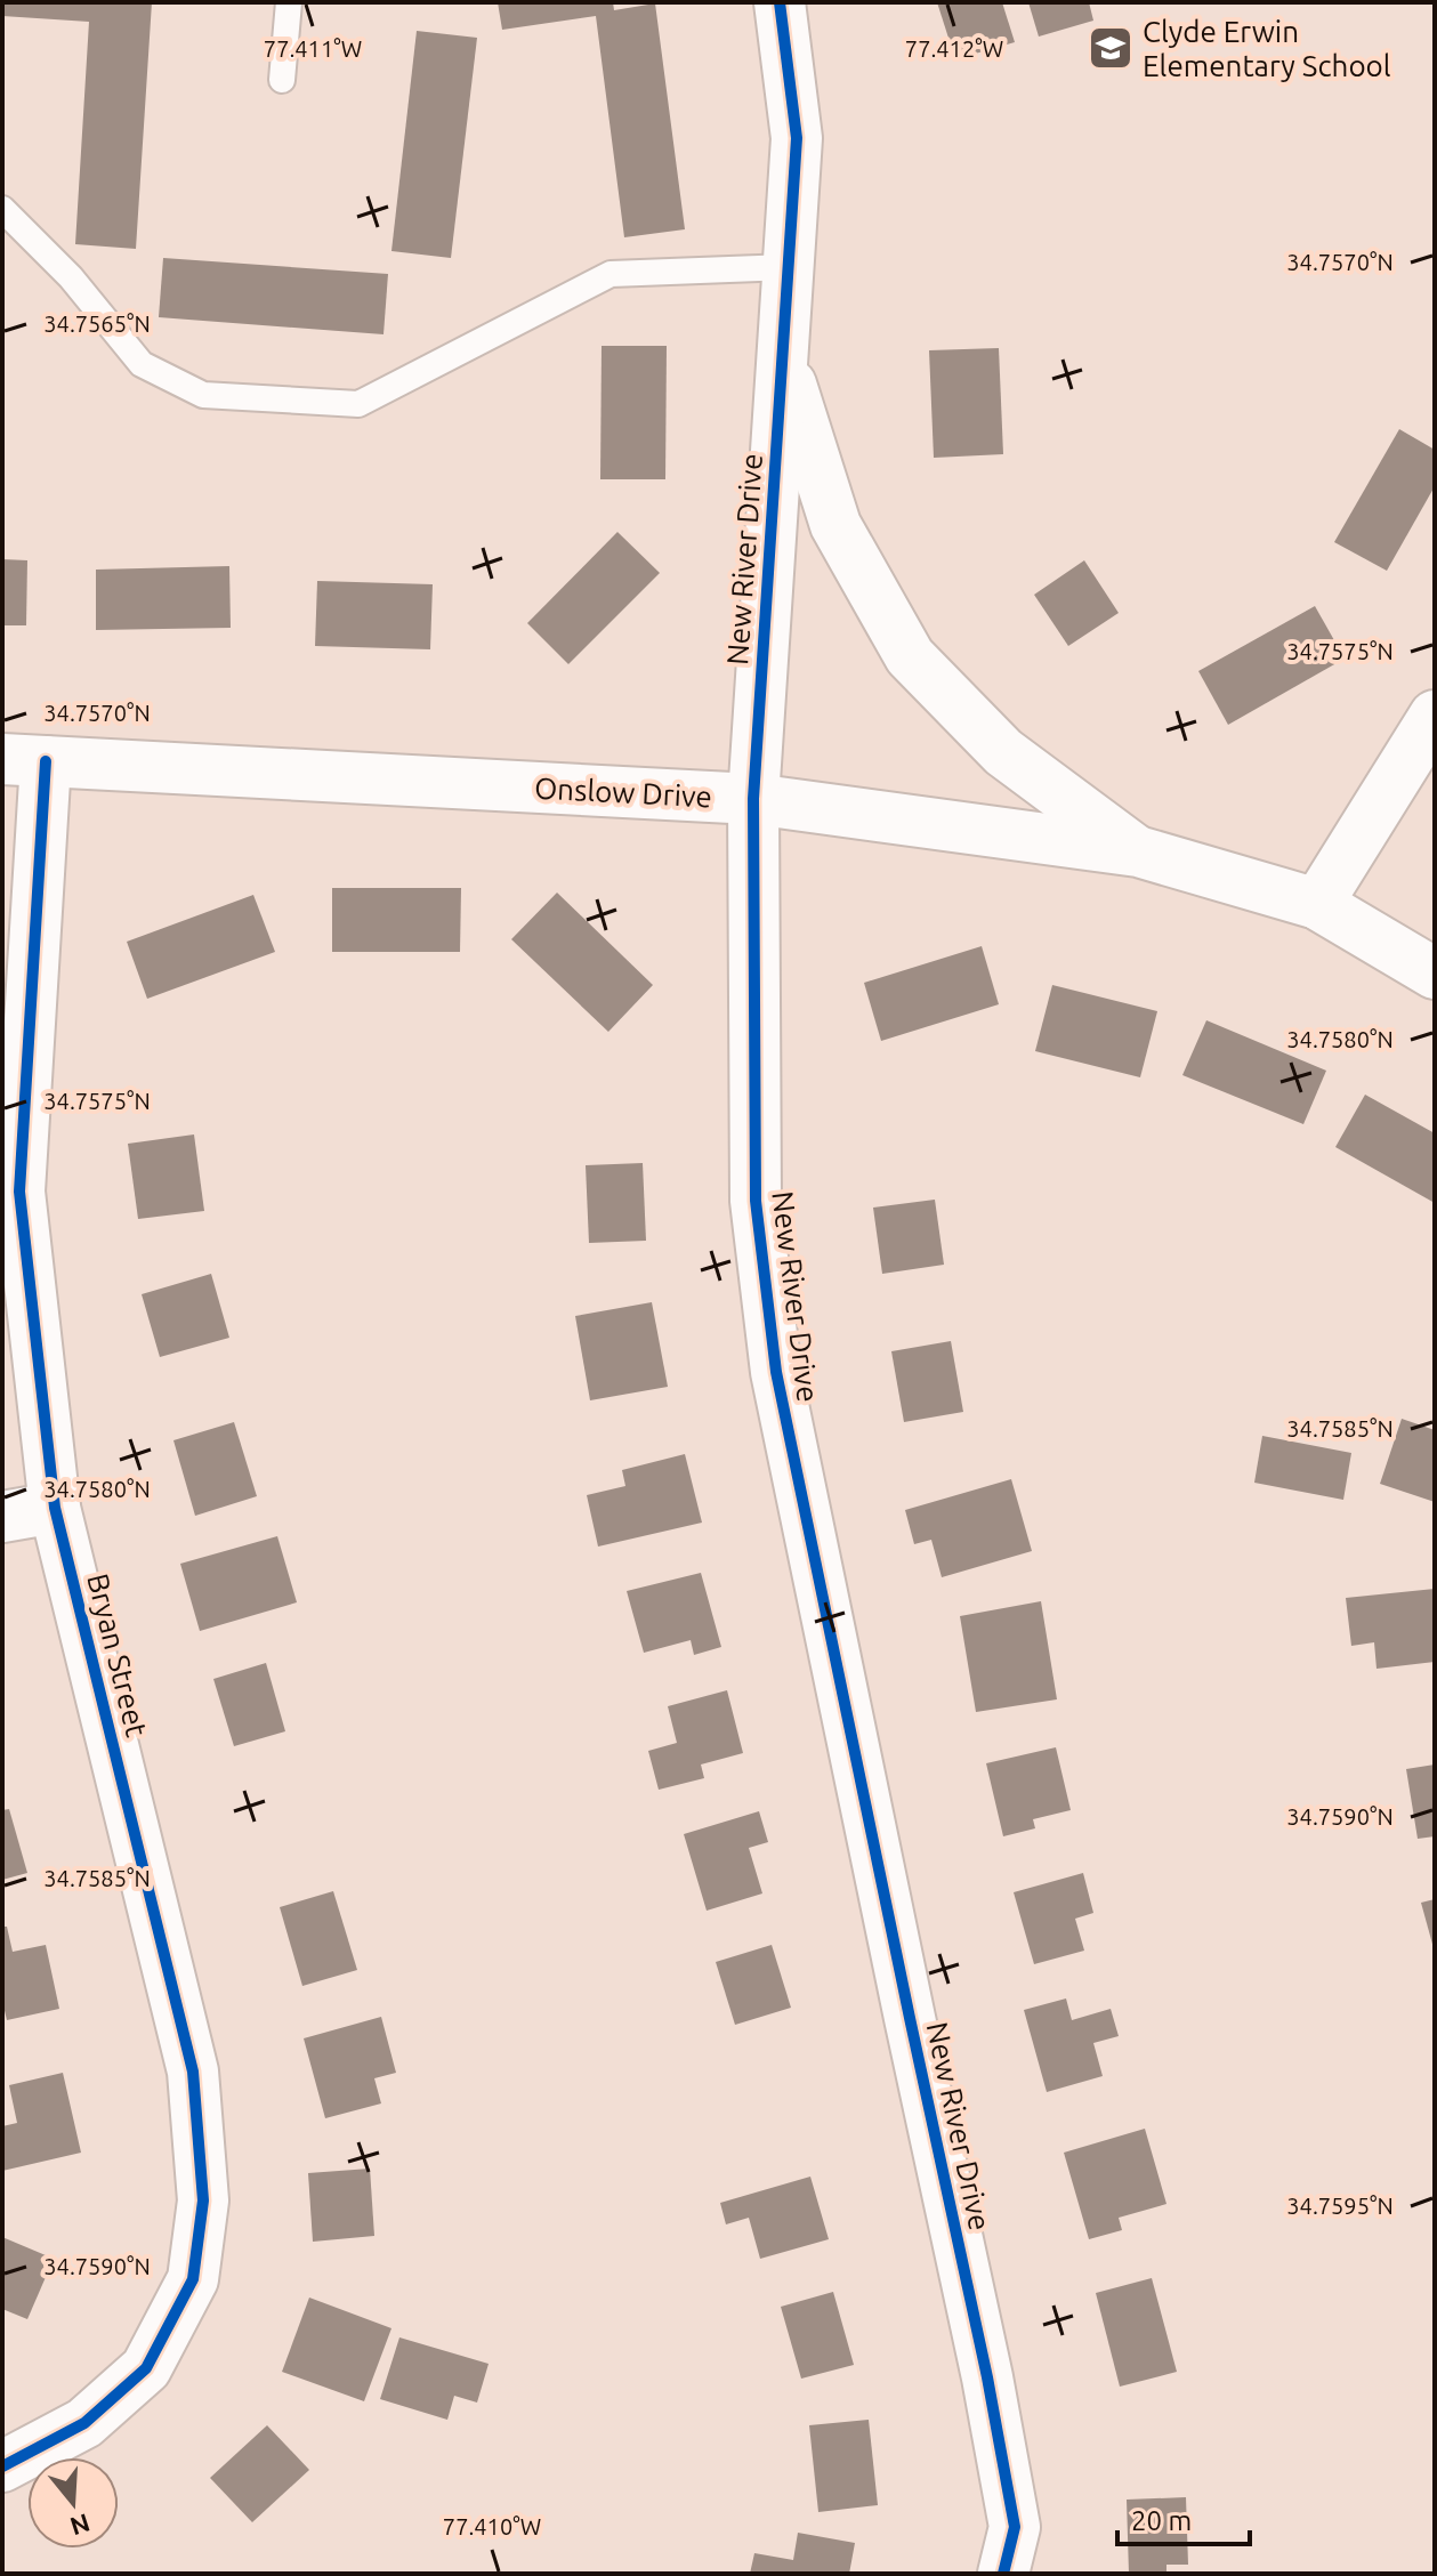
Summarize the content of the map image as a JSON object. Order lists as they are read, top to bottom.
{
  "streets": {
    "street": ["New River Drive", "Onslow Drive", "Bryan Street"]
  },
  "crossings": [
    ["New River Drive", "Onslow Drive"],
    ["Onslow Drive", "Bryan Street"]
  ],
  "places": {
    "school or university": ["Clyde Erwin Elementary School"]
  },
  "scale_bar": "20 m",
  "north": "bottom",
  "coordinates": [
    "77.411°W",
    "77.412°W",
    "34.7570°N",
    "34.7565°N",
    "34.7575°N",
    "34.7580°N",
    "34.7585°N",
    "34.7590°N",
    "34.7595°N",
    "77.410°W"
  ]
}
